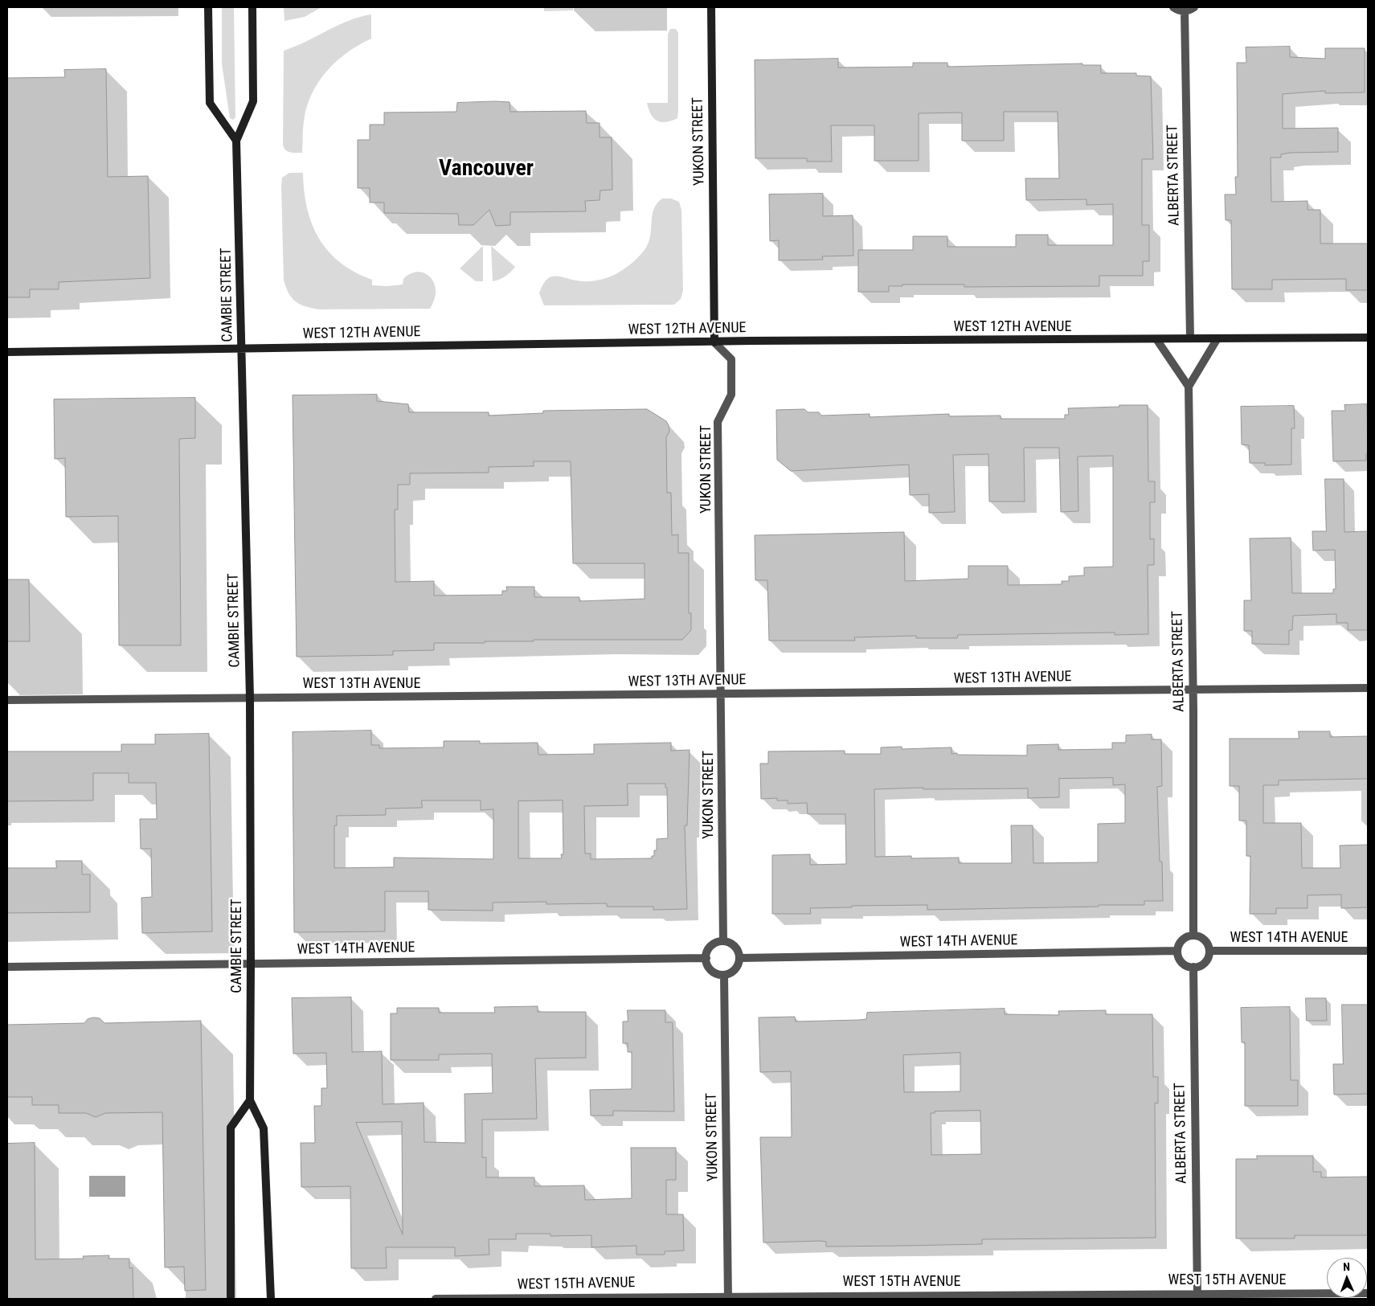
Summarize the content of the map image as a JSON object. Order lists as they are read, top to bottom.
{
  "streets": {
    "street": [
      "YUKON STREET",
      "ALBERTA STREET",
      "CAMBIE STREET",
      "WEST 12TH AVENUE",
      "WEST 13TH AVENUE",
      "WEST 14TH AVENUE",
      "WEST 15TH AVENUE"
    ]
  },
  "crossings": [
    ["YUKON STREET", "WEST 12TH AVENUE"],
    ["YUKON STREET", "WEST 13TH AVENUE"],
    ["YUKON STREET", "WEST 14TH AVENUE"],
    ["YUKON STREET", "WEST 15TH AVENUE"],
    ["ALBERTA STREET", "WEST 12TH AVENUE"],
    ["ALBERTA STREET", "WEST 13TH AVENUE"],
    ["ALBERTA STREET", "WEST 14TH AVENUE"],
    ["ALBERTA STREET", "WEST 15TH AVENUE"],
    ["CAMBIE STREET", "WEST 12TH AVENUE"],
    ["CAMBIE STREET", "WEST 13TH AVENUE"],
    ["CAMBIE STREET", "WEST 14TH AVENUE"]
  ],
  "districts": ["Vancouver"],
  "north": "top"
}
